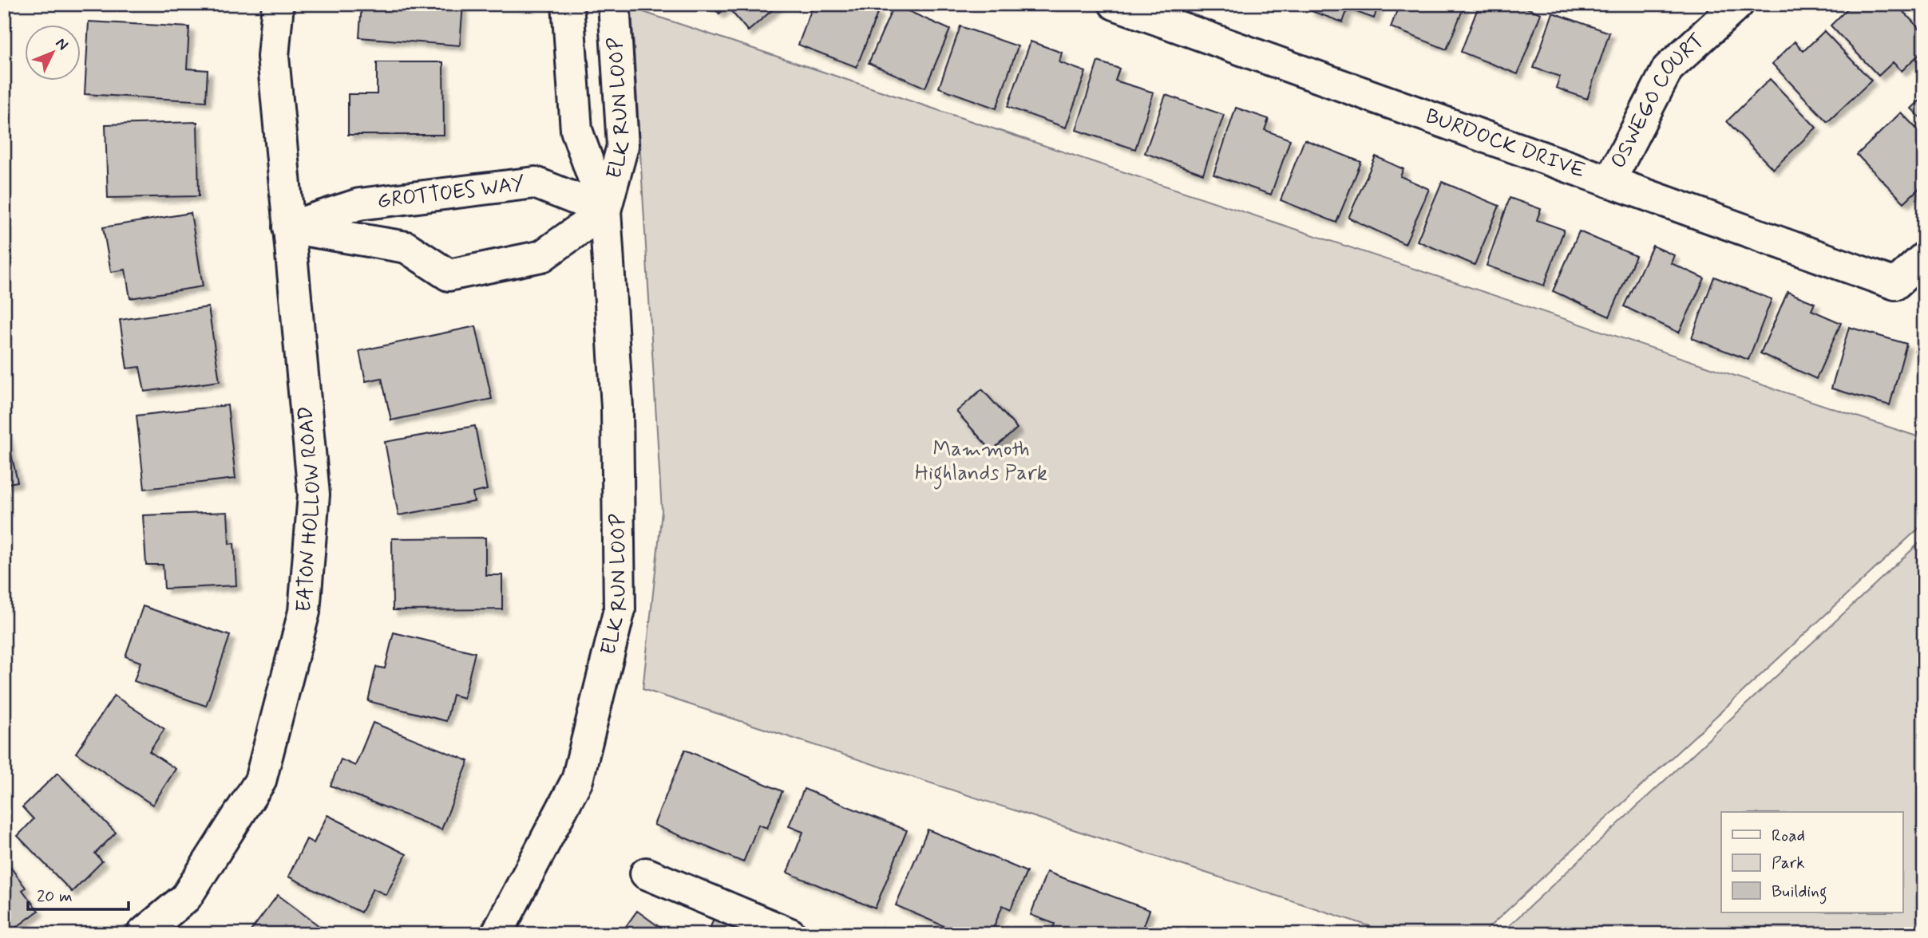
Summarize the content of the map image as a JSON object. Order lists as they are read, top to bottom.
{
  "streets": {
    "street": [
      "OSWEGO COURT",
      "ELK RUN LOOP",
      "BURDOCK DRIVE",
      "GROTTOES WAY",
      "EATON HOLLOW ROAD"
    ]
  },
  "crossings": [
    ["OSWEGO COURT", "BURDOCK DRIVE"],
    ["ELK RUN LOOP", "GROTTOES WAY"],
    ["GROTTOES WAY", "EATON HOLLOW ROAD"]
  ],
  "parks": ["Mammoth Highlands Park"],
  "legend": ["Road", "Park", "Building"],
  "scale_bar": "20 m",
  "north": "top right"
}
